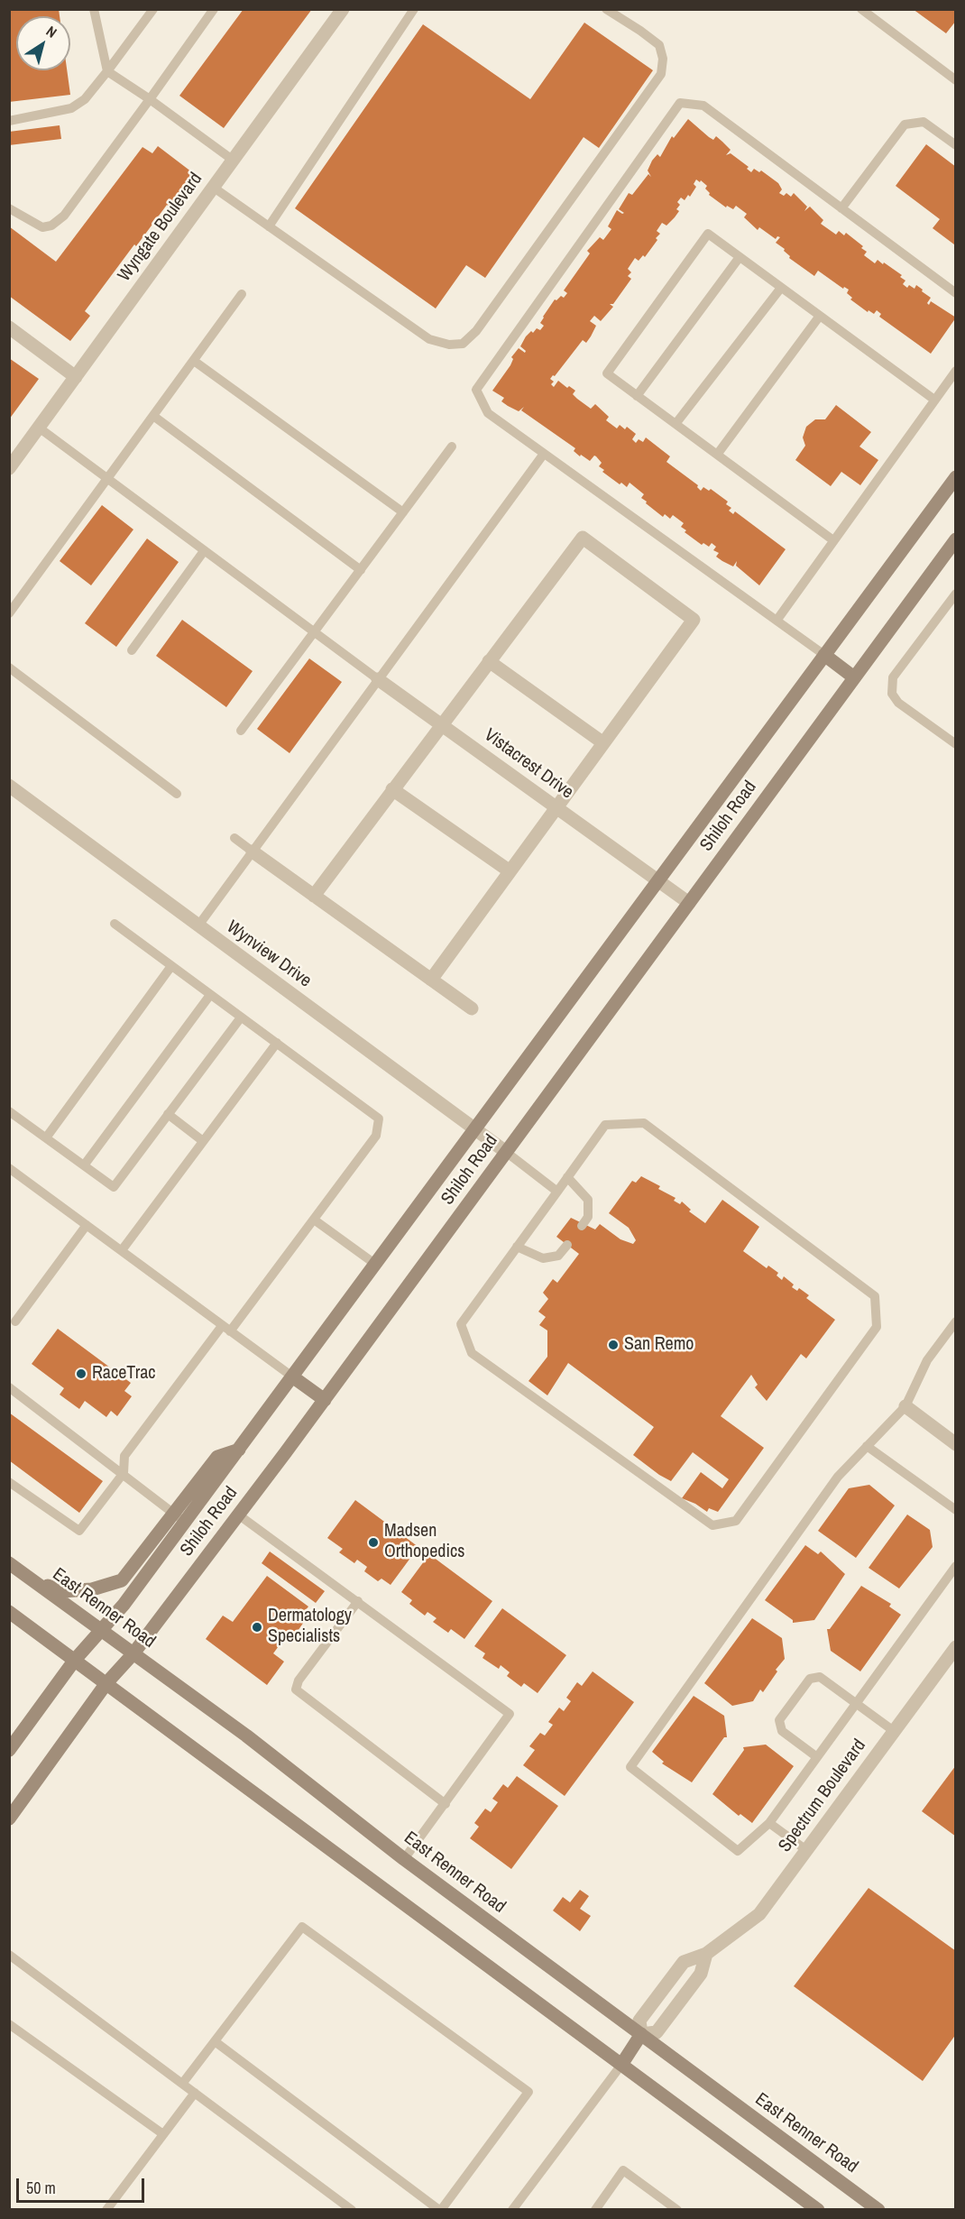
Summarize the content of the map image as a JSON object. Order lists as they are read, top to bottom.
{
  "streets": {
    "main road": ["Shiloh Road", "East Renner Road"],
    "street": [
      "Wyngate Boulevard",
      "Vistacrest Drive",
      "Wynview Drive",
      "Spectrum Boulevard"
    ]
  },
  "crossings": [
    ["Vistacrest Drive", "Shiloh Road"],
    ["Shiloh Road", "Wynview Drive"],
    ["Shiloh Road", "East Renner Road"],
    ["East Renner Road", "Spectrum Boulevard"]
  ],
  "places": [
    "San Remo",
    "RaceTrac",
    "Madsen Orthopedics",
    "Dermatology Specialists"
  ],
  "scale_bar": "50 m",
  "north": "top right"
}
